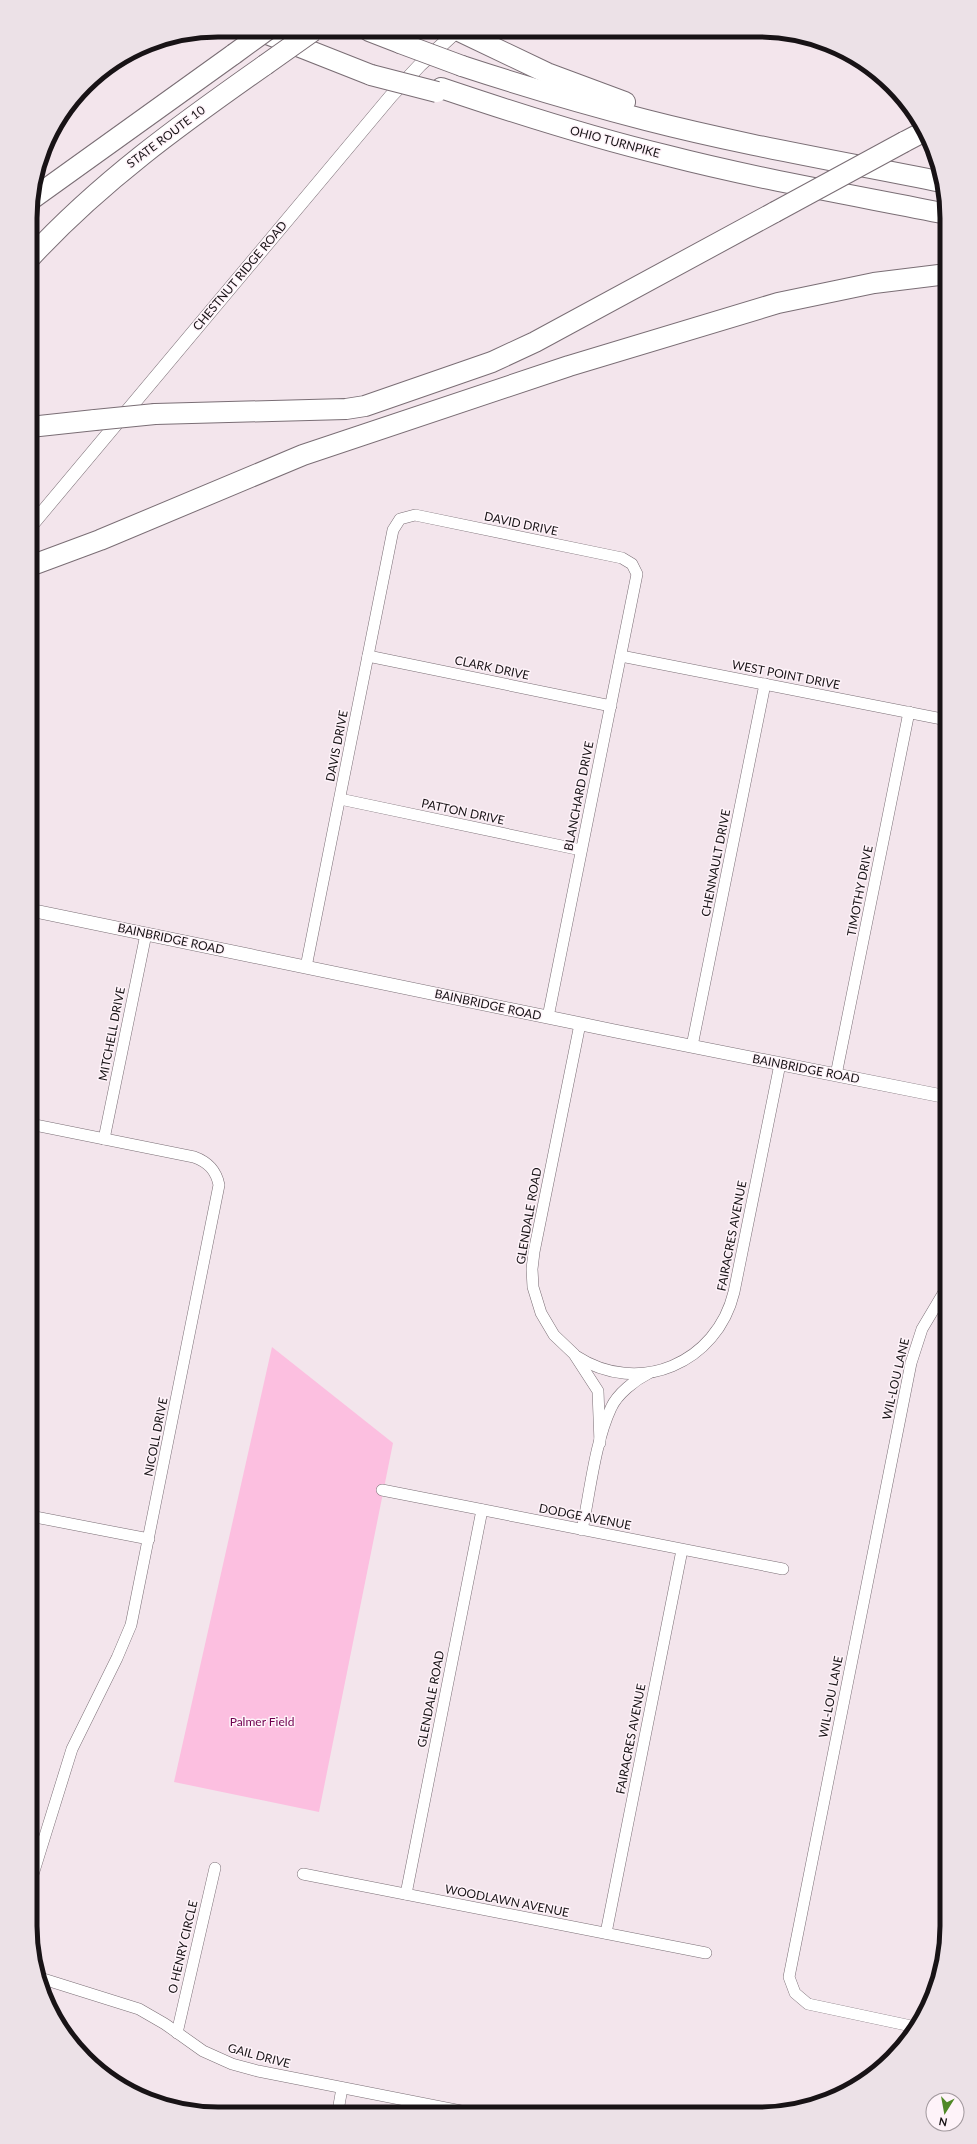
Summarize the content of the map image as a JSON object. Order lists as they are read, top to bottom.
{
  "streets": {
    "highway": ["STATE ROUTE 10", "OHIO TURNPIKE"],
    "street": [
      "CHESTNUT RIDGE ROAD",
      "DAVID DRIVE",
      "CLARK DRIVE",
      "WEST POINT DRIVE",
      "DAVIS DRIVE",
      "BLANCHARD DRIVE",
      "PATTON DRIVE",
      "CHENNAULT DRIVE",
      "TIMOTHY DRIVE",
      "BAINBRIDGE ROAD",
      "MITCHELL DRIVE",
      "GLENDALE ROAD",
      "FAIRACRES AVENUE",
      "WIL-LOU LANE",
      "NICOLL DRIVE",
      "DODGE AVENUE",
      "WOODLAWN AVENUE",
      "O HENRY CIRCLE",
      "GAIL DRIVE"
    ]
  },
  "crossings": [
    ["DAVID DRIVE", "DAVIS DRIVE"],
    ["DAVID DRIVE", "BLANCHARD DRIVE"],
    ["CLARK DRIVE", "DAVIS DRIVE"],
    ["CLARK DRIVE", "BLANCHARD DRIVE"],
    ["WEST POINT DRIVE", "BLANCHARD DRIVE"],
    ["WEST POINT DRIVE", "CHENNAULT DRIVE"],
    ["WEST POINT DRIVE", "TIMOTHY DRIVE"],
    ["DAVIS DRIVE", "PATTON DRIVE"],
    ["DAVIS DRIVE", "BAINBRIDGE ROAD"],
    ["BLANCHARD DRIVE", "PATTON DRIVE"],
    ["BLANCHARD DRIVE", "BAINBRIDGE ROAD"],
    ["CHENNAULT DRIVE", "BAINBRIDGE ROAD"],
    ["TIMOTHY DRIVE", "BAINBRIDGE ROAD"],
    ["BAINBRIDGE ROAD", "MITCHELL DRIVE"],
    ["BAINBRIDGE ROAD", "GLENDALE ROAD"],
    ["BAINBRIDGE ROAD", "FAIRACRES AVENUE"],
    ["MITCHELL DRIVE", "NICOLL DRIVE"],
    ["GLENDALE ROAD", "FAIRACRES AVENUE"],
    ["GLENDALE ROAD", "DODGE AVENUE"],
    ["GLENDALE ROAD", "WOODLAWN AVENUE"],
    ["FAIRACRES AVENUE", "DODGE AVENUE"],
    ["FAIRACRES AVENUE", "WOODLAWN AVENUE"],
    ["O HENRY CIRCLE", "GAIL DRIVE"]
  ],
  "parks": ["Palmer Field"],
  "north": "bottom"
}
